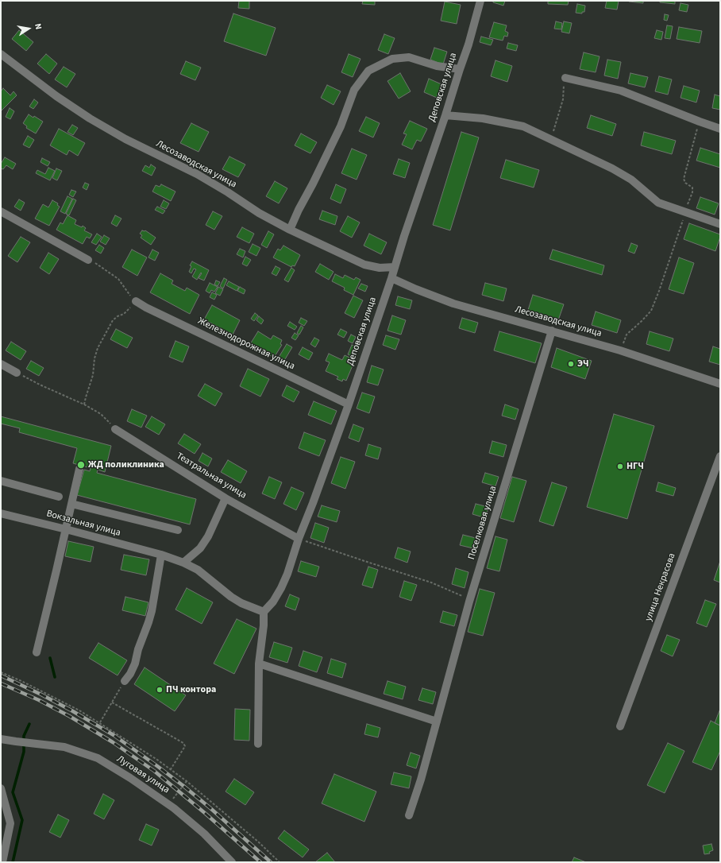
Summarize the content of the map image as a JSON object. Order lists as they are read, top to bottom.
{
  "streets": {
    "street": [
      "Деповская улица",
      "Лесозаводская улица",
      "Железнодорожная улица",
      "Театральная улица",
      "Поселковая улица",
      "Вокзальная улица",
      "улица Некрасова",
      "Луговая улица"
    ]
  },
  "crossings": [
    ["Деповская улица", "Лесозаводская улица"],
    ["Деповская улица", "Железнодорожная улица"],
    ["Деповская улица", "Театральная улица"],
    ["Деповская улица", "Вокзальная улица"],
    ["Лесозаводская улица", "Поселковая улица"]
  ],
  "places": [
    "ЭЧ",
    "ЖД поликлиника",
    "НГЧ",
    "ПЧ контора"
  ],
  "north": "right"
}
